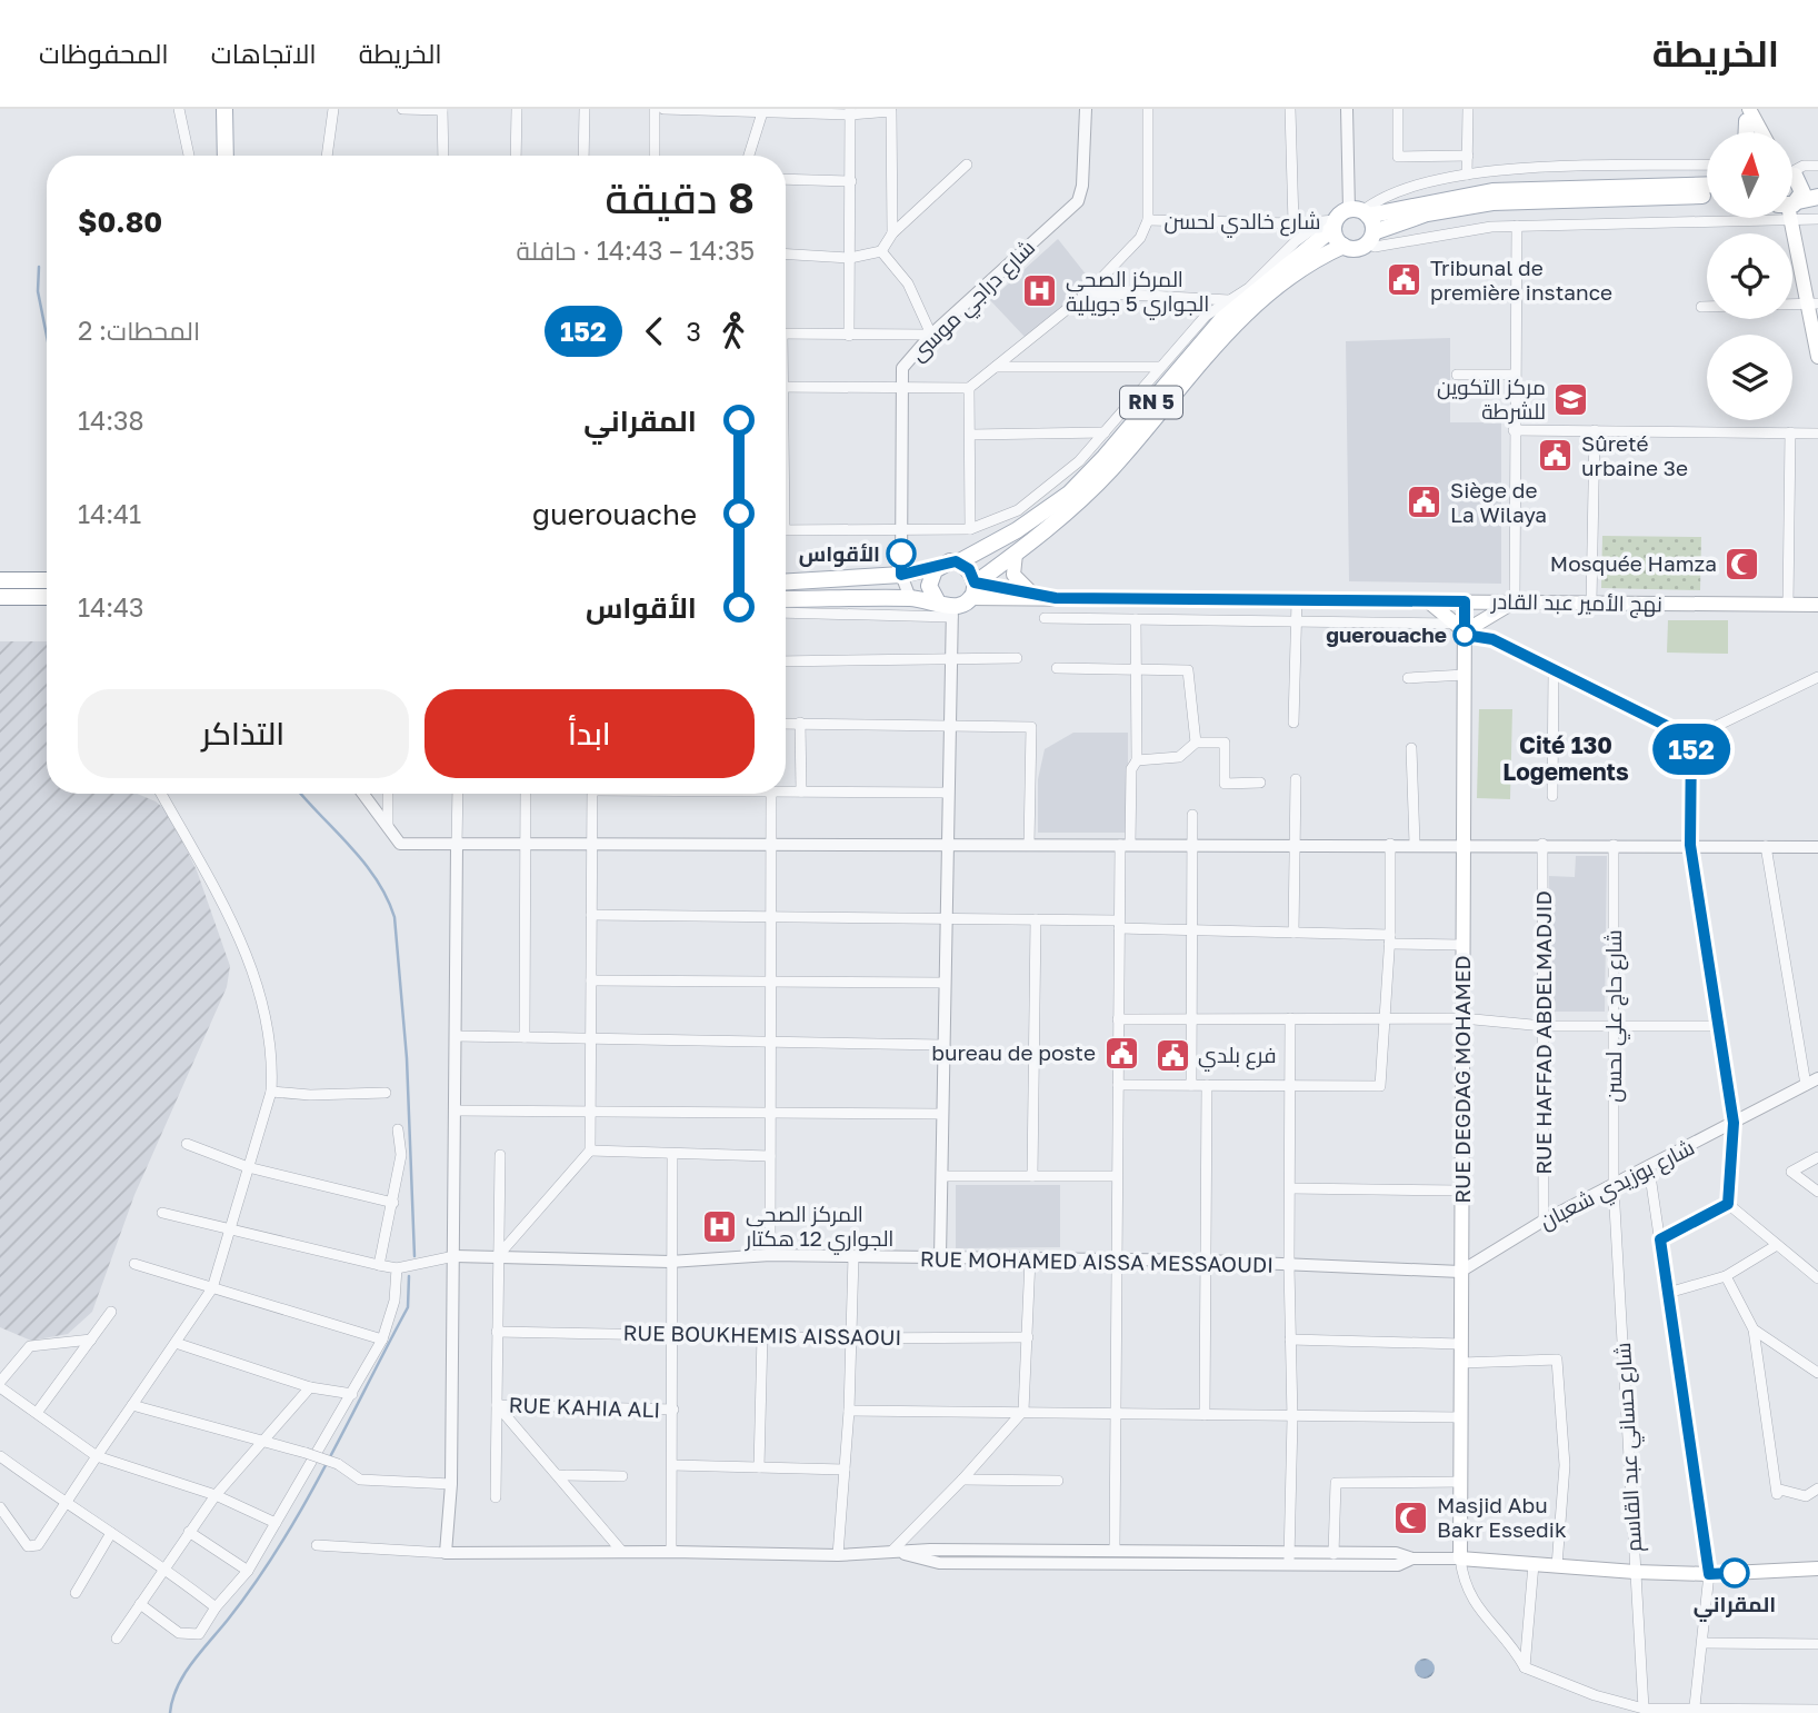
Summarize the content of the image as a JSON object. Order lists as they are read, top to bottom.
{
  "streets": {
    "main road": ["RN 5", "نهج الأمير عبد القادر", "RUE DEGDAG MOHAMED"],
    "street": [
      "شارع خالدي لحسن",
      "شارع دراجي موسى",
      "شارع حاج علي لحسن",
      "RUE HAFFAD ABDELMADJID",
      "شارع بوزيدي شعبان",
      "RUE MOHAMED AISSA MESSAOUDI",
      "RUE BOUKHEMIS AISSAOUI",
      "RUE KAHIA ALI",
      "شارع حساني عبد القاسم"
    ]
  },
  "crossings": [
    ["شارع خالدي لحسن", "RN 5"],
    ["RN 5", "نهج الأمير عبد القادر"],
    ["نهج الأمير عبد القادر", "RUE DEGDAG MOHAMED"],
    ["شارع حاج علي لحسن", "شارع بوزيدي شعبان"],
    ["شارع حاج علي لحسن", "شارع حساني عبد القاسم"],
    ["RUE HAFFAD ABDELMADJID", "شارع بوزيدي شعبان"],
    ["RUE DEGDAG MOHAMED", "شارع بوزيدي شعبان"],
    ["RUE DEGDAG MOHAMED", "RUE MOHAMED AISSA MESSAOUDI"],
    ["شارع بوزيدي شعبان", "RUE MOHAMED AISSA MESSAOUDI"],
    ["شارع بوزيدي شعبان", "شارع حساني عبد القاسم"]
  ],
  "districts": ["Cité 130 Logements"],
  "places": {
    "public building": [
      "Tribunal de première instance",
      "Sûreté urbaine 3e",
      "Siège de La Wilaya",
      "bureau de poste",
      "فرع بلدي"
    ],
    "hospital": ["المركز الصحي الجواري 5 جويلية", "المركز الصحي الجواري 12 هكتار"],
    "school or university": ["مركز التكوين للشرطة"],
    "other": ["الأقواس", "guerouache", "المقراني"],
    "mosque": ["Mosquée Hamza", "Masjid Abu Bakr Essedik"]
  },
  "lines": ["bus line 152"],
  "north": "top",
  "page": {
    "header": "الخريطة",
    "nav": ["الخريطة", "الاتجاهات", "المحفوظات"],
    "on_map": "152",
    "heading": ["8 دقيقة", "14:35 – 14:43 · حافلة", "$0.80"],
    "legs": ["3", "152", "المحطات: 2"],
    "list": [
      {
        "name": "المقراني",
        "value": "14:38"
      },
      {
        "name": "guerouache",
        "value": "14:41"
      },
      {
        "name": "الأقواس",
        "value": "14:43"
      }
    ],
    "buttons": ["ابدأ", "التذاكر"]
  }
}
